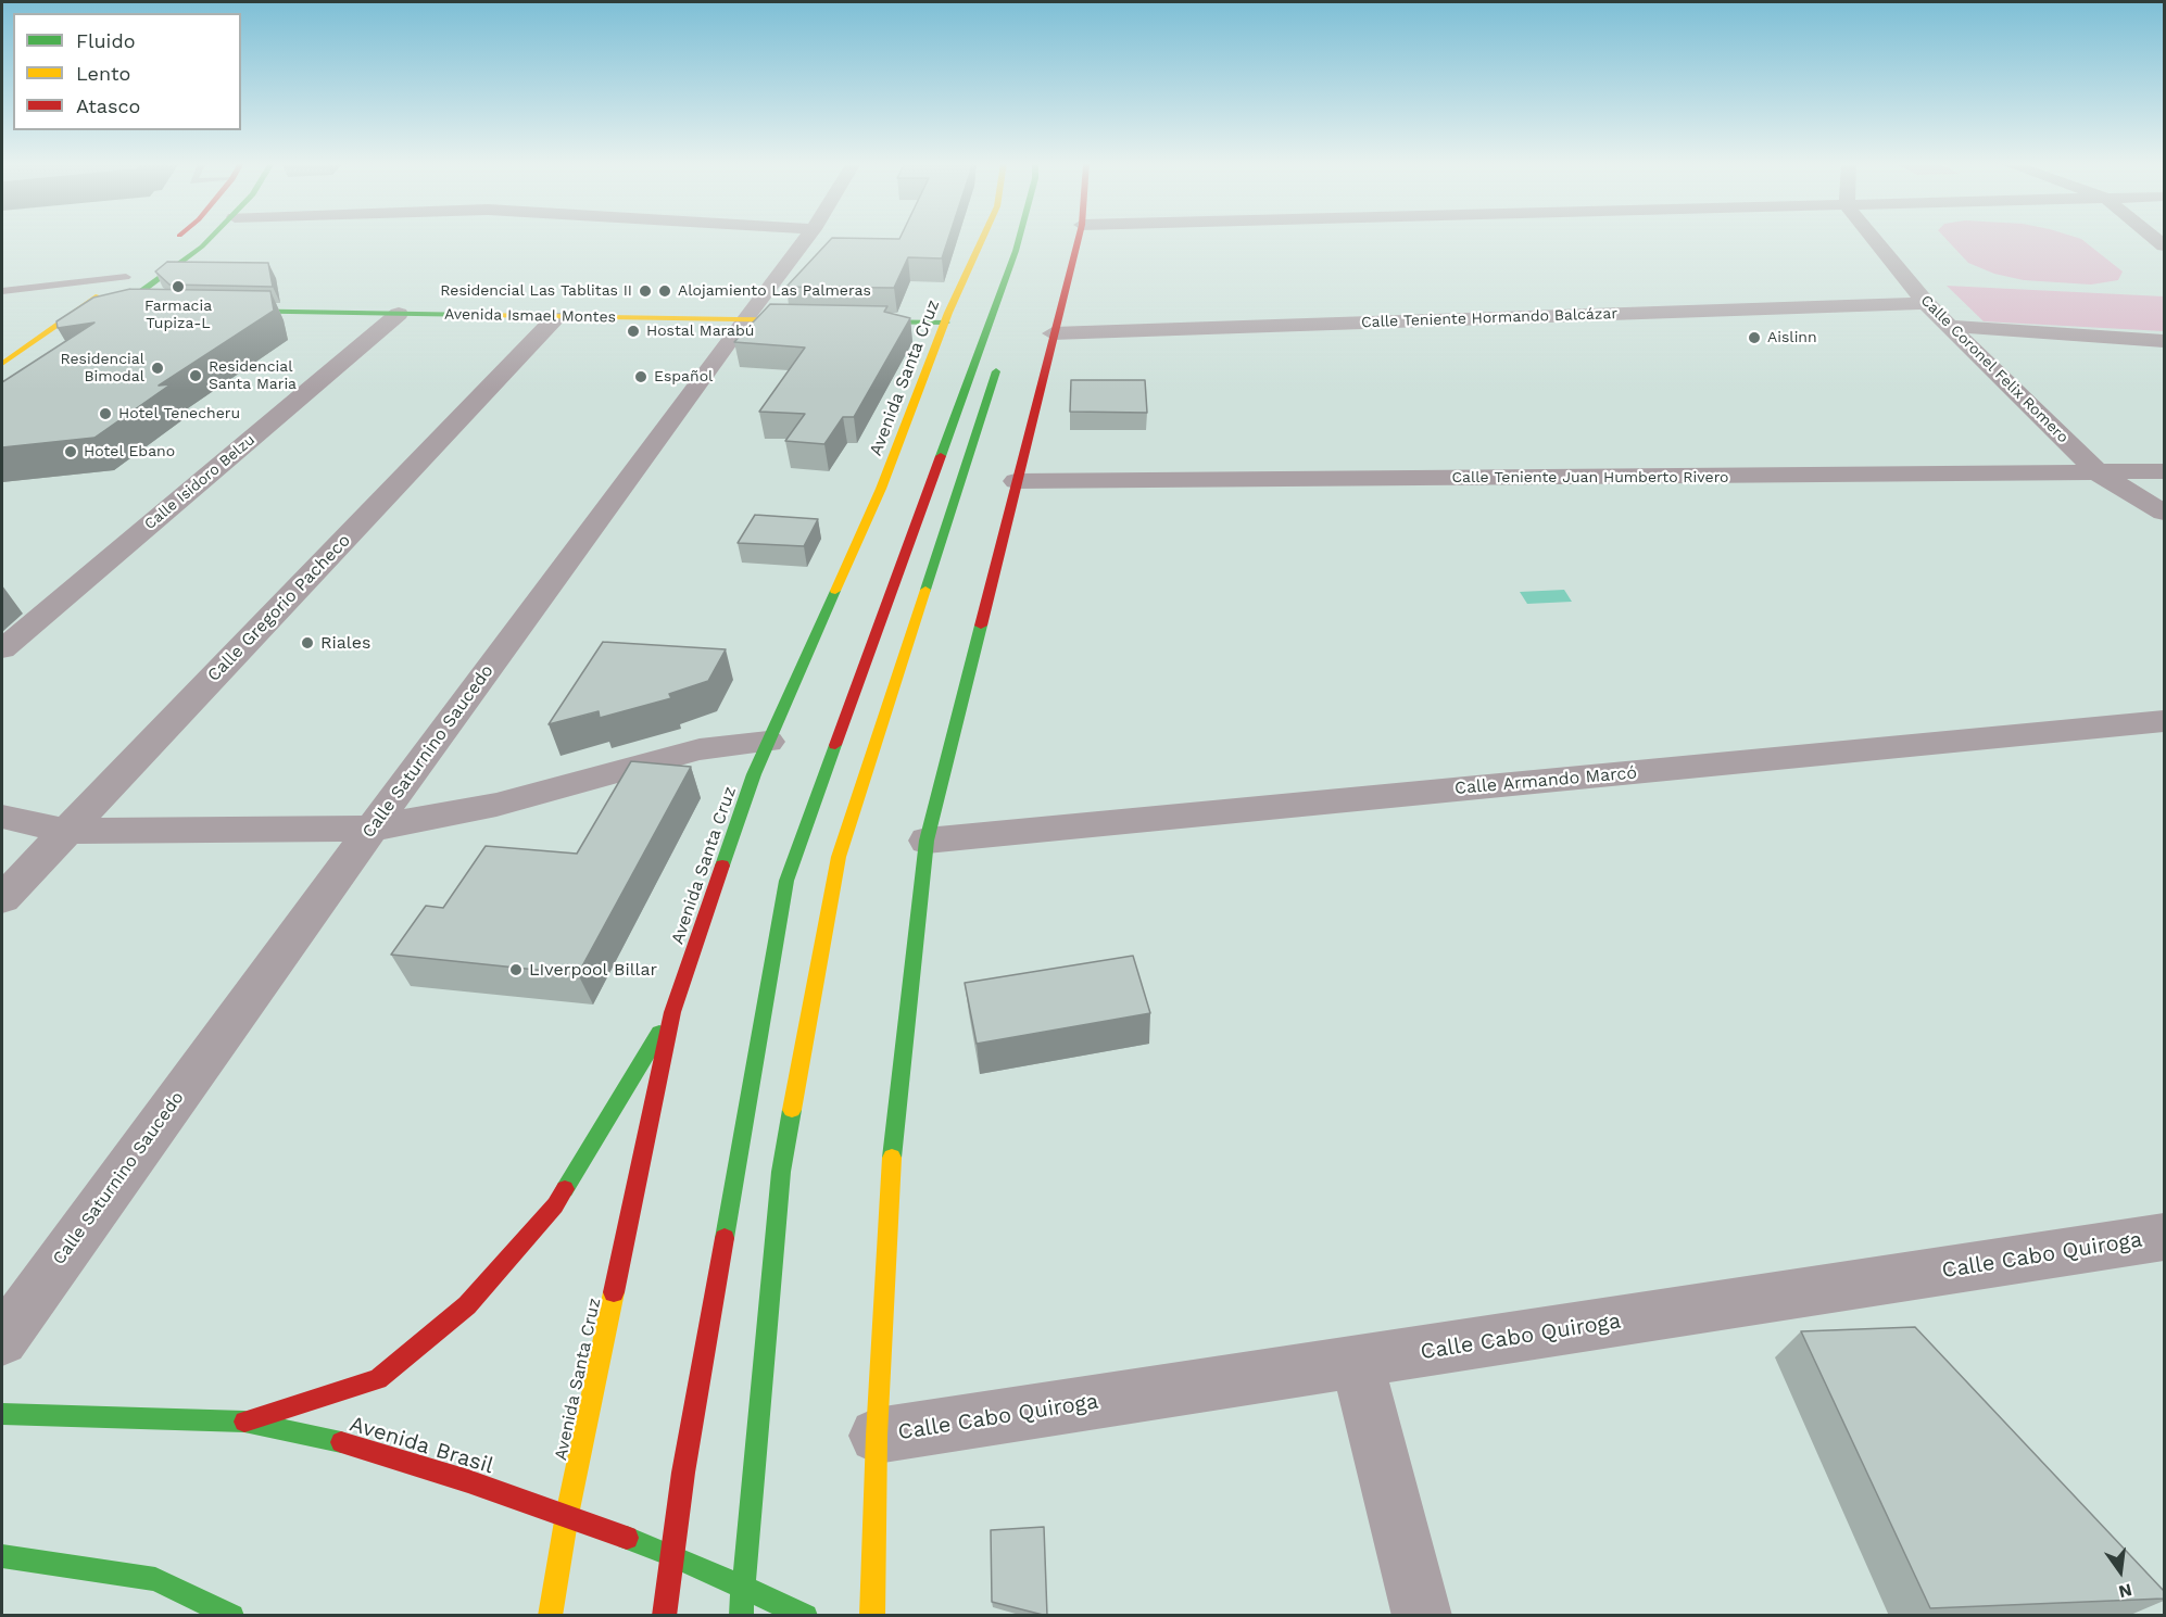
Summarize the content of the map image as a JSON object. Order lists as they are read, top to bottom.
{
  "streets": {
    "main road": ["Avenida Ismael Montes", "Avenida Santa Cruz", "Avenida Brasil"],
    "street": [
      "Calle Teniente Hormando Balcázar",
      "Calle Coronel Felix Romero",
      "Calle Teniente Juan Humberto Rivero",
      "Calle Isidoro Belzu",
      "Calle Gregorio Pacheco",
      "Calle Saturnino Saucedo",
      "Calle Armando Marcó",
      "Calle Cabo Quiroga"
    ]
  },
  "crossings": [
    ["Avenida Ismael Montes", "Calle Isidoro Belzu"],
    ["Avenida Ismael Montes", "Calle Gregorio Pacheco"],
    ["Avenida Ismael Montes", "Calle Saturnino Saucedo"],
    ["Calle Teniente Hormando Balcázar", "Calle Coronel Felix Romero"],
    ["Calle Coronel Felix Romero", "Calle Teniente Juan Humberto Rivero"],
    ["Avenida Santa Cruz", "Avenida Brasil"]
  ],
  "places": [
    "Farmacia Tupiza-L",
    "Residencial Las Tablitas II",
    "Alojamiento Las Palmeras",
    "Hostal Marabú",
    "Aislinn",
    "Residencial Bimodal",
    "Residencial Santa Maria",
    "Español",
    "Hotel Tenecheru",
    "Hotel Ebano",
    "Riales",
    "LIverpool Billar"
  ],
  "legend": ["Fluido", "Lento", "Atasco"],
  "north": "bottom"
}
